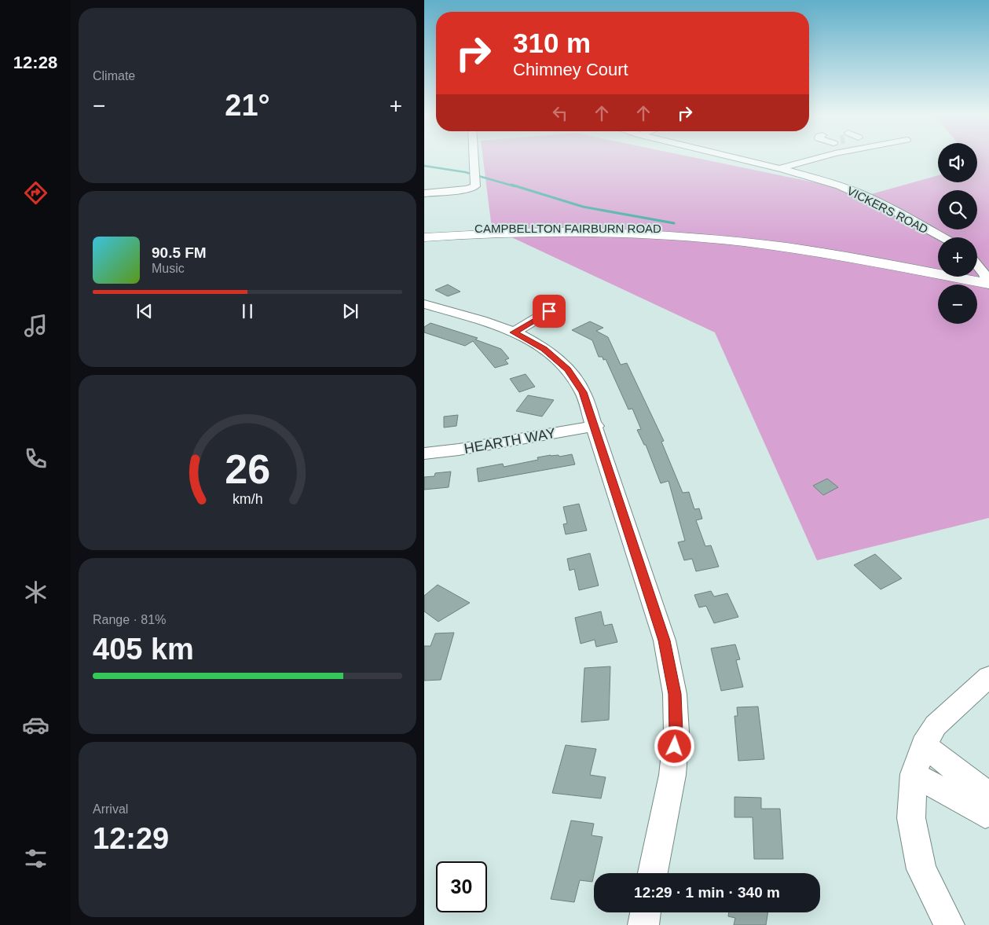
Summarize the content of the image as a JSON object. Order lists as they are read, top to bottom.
{
  "streets": {
    "main road": ["CAMPBELLTON FAIRBURN ROAD"],
    "street": ["VICKERS ROAD", "HEARTH WAY"]
  },
  "page": {
    "tabs": "12:28",
    "tile": [
      "Climate",
      ["Range · 81%", "405 km"],
      ["Arrival", "12:29"]
    ],
    "turn": ["310 m", "Chimney Court"],
    "heat": ["−", "21°", "+"],
    "map_buttons": ["+", "−"],
    "song": ["90.5 FM", "Music"],
    "limit": "30",
    "trip": "12:29 · 1 min · 340 m",
    "gauge": ["26", "km/h"]
  }
}
